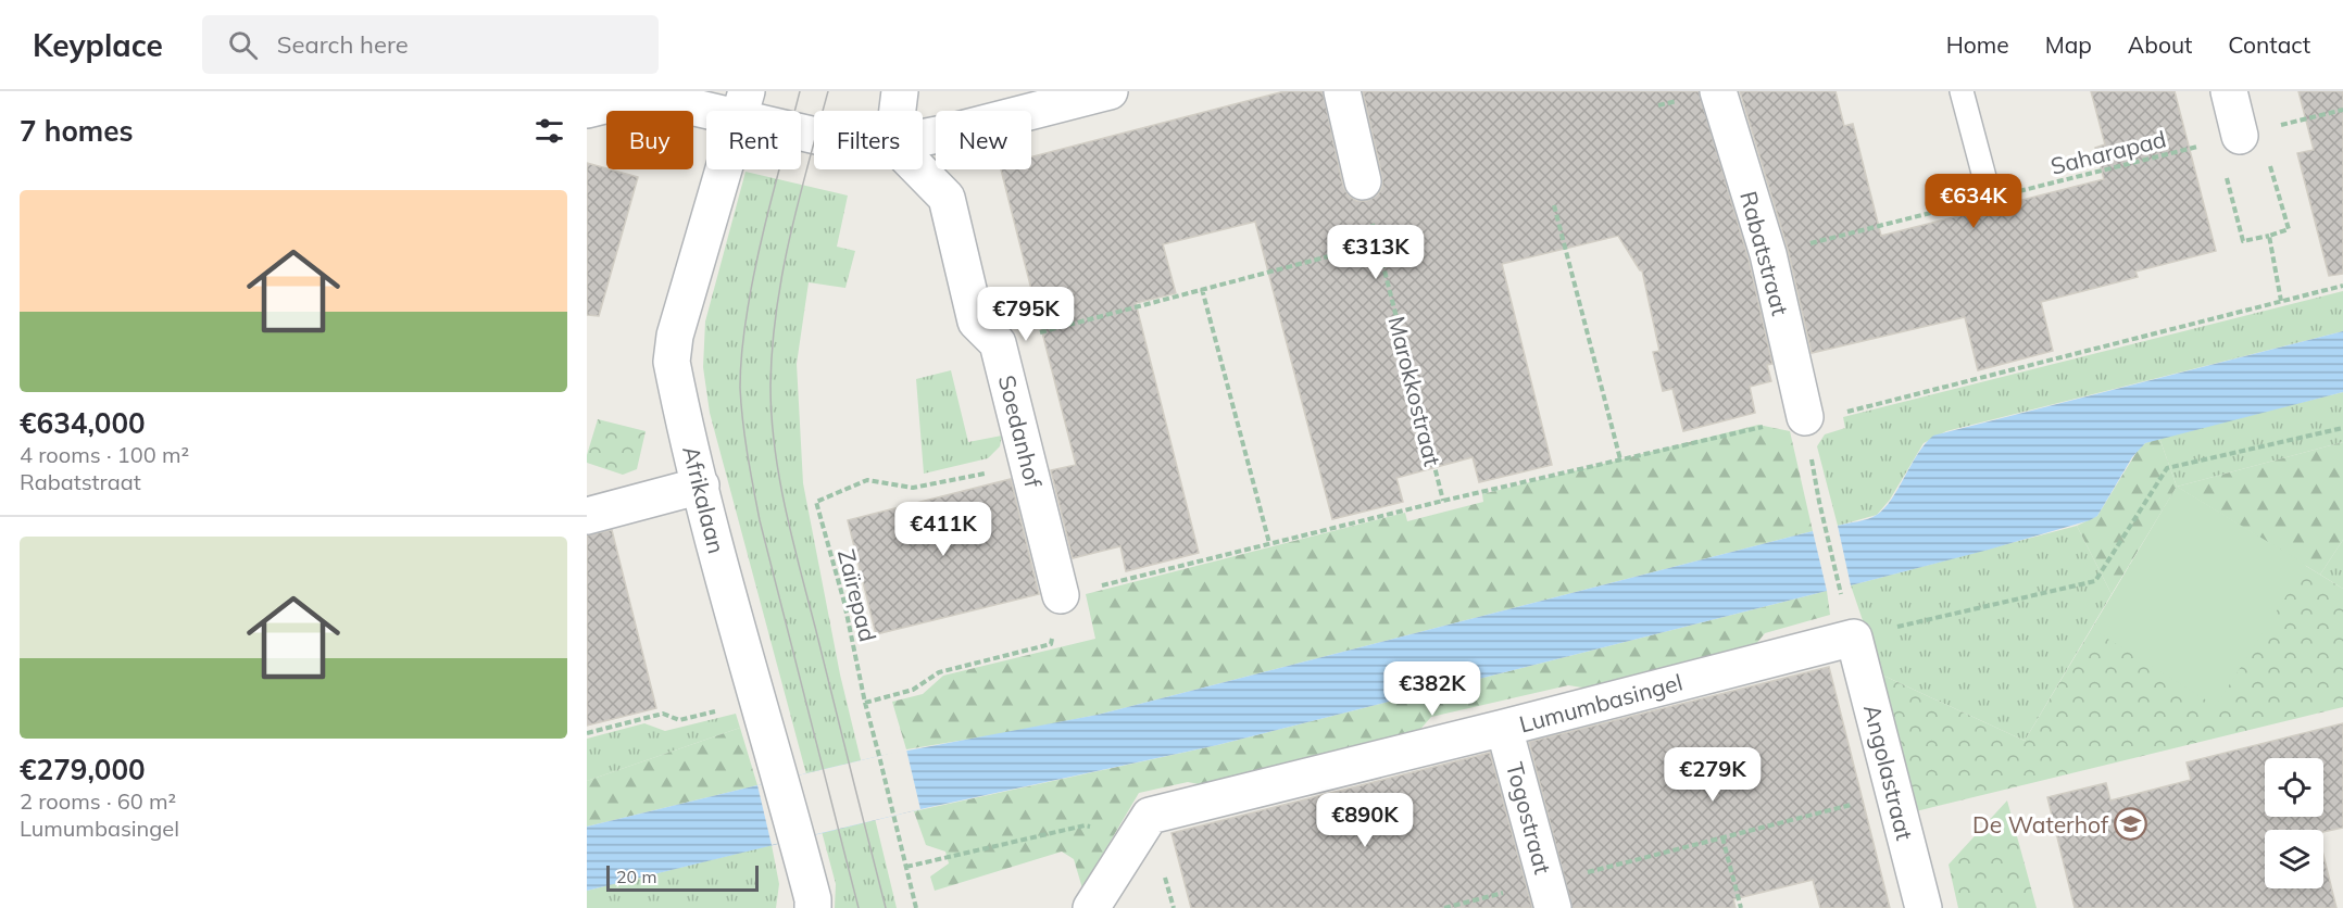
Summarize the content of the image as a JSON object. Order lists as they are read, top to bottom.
{
  "streets": {
    "street": [
      "Rabatstraat",
      "Soedanhof",
      "Afrikalaan",
      "Lumumbasingel",
      "Angolastraat",
      "Togostraat"
    ],
    "path": ["Saharapad", "Marokkostraat", "Zaïrepad"]
  },
  "crossings": [
    ["Soedanhof", "Zaïrepad"],
    ["Lumumbasingel", "Angolastraat"],
    ["Lumumbasingel", "Togostraat"]
  ],
  "places": {
    "school or university": ["De Waterhof"]
  },
  "scale_bar": "20 m",
  "page": {
    "header": "Keyplace",
    "search": "Search here",
    "nav": [
      "Home",
      "Map",
      "About",
      "Contact"
    ],
    "heading": "7 homes",
    "chip": [
      "Buy",
      "Rent",
      "Filters",
      "New"
    ],
    "list": [
      {
        "name": "€634,000",
        "note": "4 rooms · 100 m² · Rabatstraat"
      },
      {
        "name": "€279,000",
        "note": "2 rooms · 60 m² · Lumumbasingel"
      }
    ],
    "price": [
      "€634K",
      "€313K",
      "€795K",
      "€411K",
      "€382K",
      "€279K",
      "€890K"
    ],
    "scale": "20 m"
  }
}
